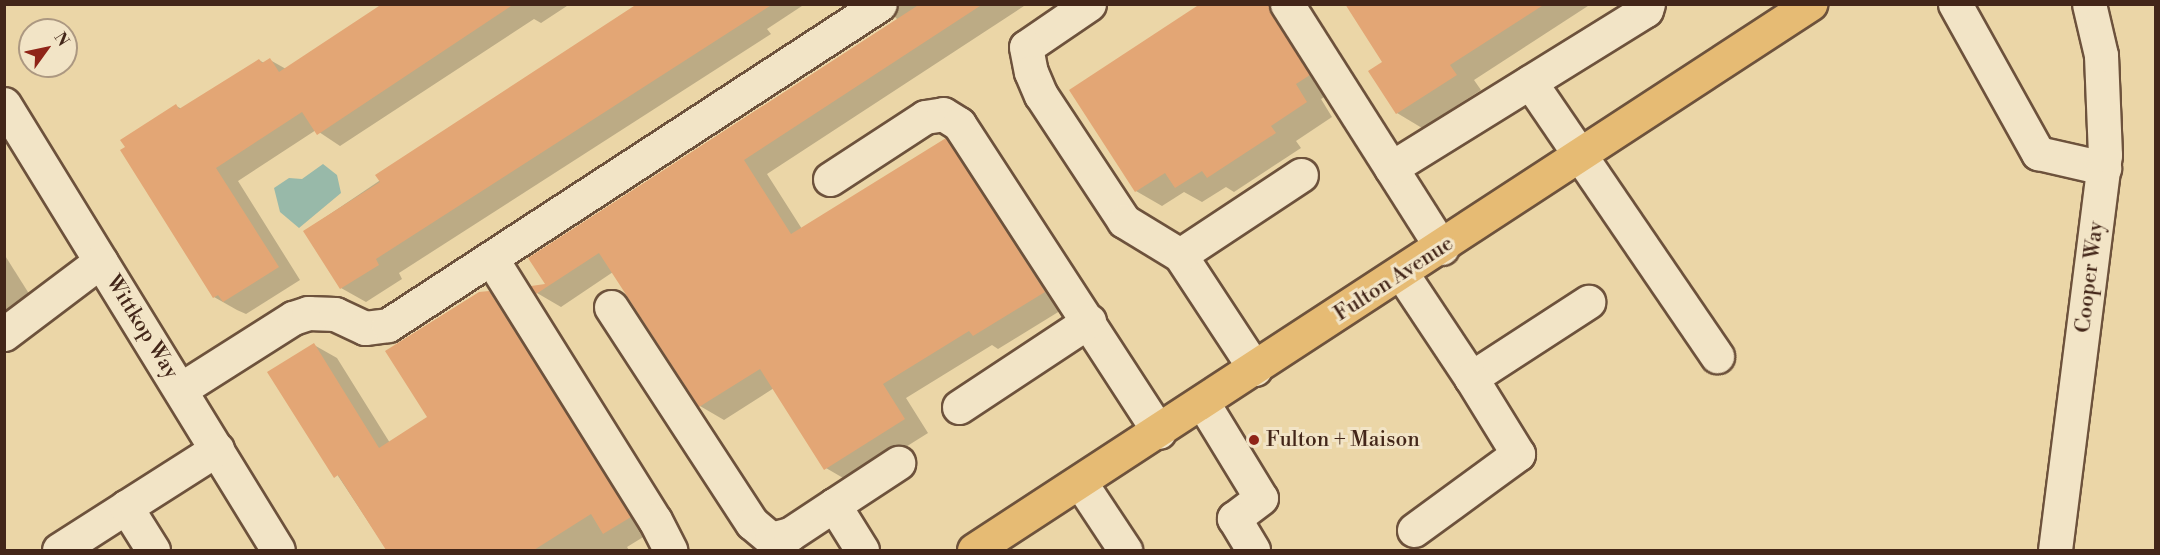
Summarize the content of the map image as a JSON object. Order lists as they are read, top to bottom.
{
  "streets": {
    "main road": ["Fulton Avenue"],
    "street": ["Cooper Way", "Wittkop Way"]
  },
  "places": ["Fulton + Maison"],
  "north": "top right"
}
